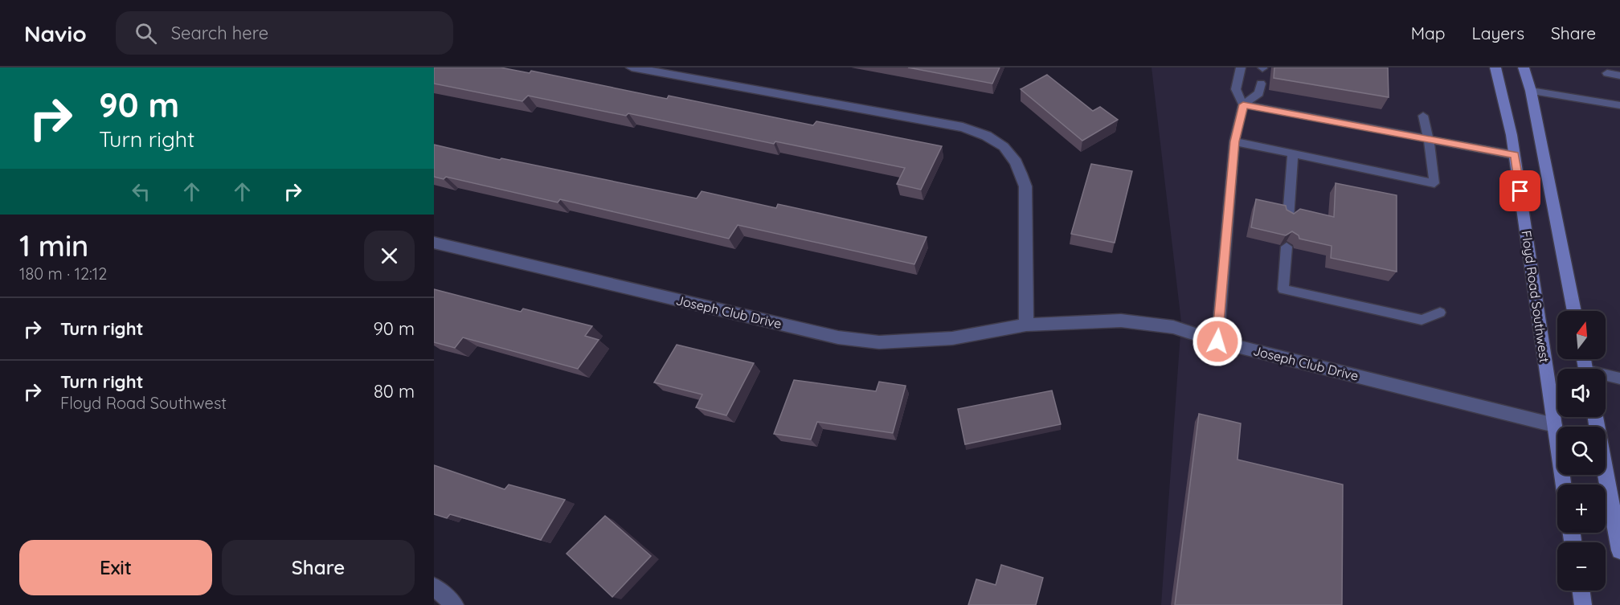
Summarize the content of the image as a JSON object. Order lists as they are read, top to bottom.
{
  "streets": {
    "main road": ["Floyd Road Southwest"],
    "street": ["Joseph Club Drive"]
  },
  "crossings": [
    ["Floyd Road Southwest", "Joseph Club Drive"]
  ],
  "north": "top",
  "page": {
    "header": "Navio",
    "search": "Search here",
    "nav": ["Map", "Layers", "Share"],
    "turn": ["90 m", "Turn right"],
    "heading": ["1 min", "180 m · 12:12"],
    "list": [
      {
        "name": "Turn right",
        "value": "90 m"
      },
      {
        "name": "Turn right",
        "note": "Floyd Road Southwest",
        "value": "80 m"
      }
    ],
    "map_buttons": ["+", "−"],
    "buttons": ["Exit", "Share"]
  }
}
